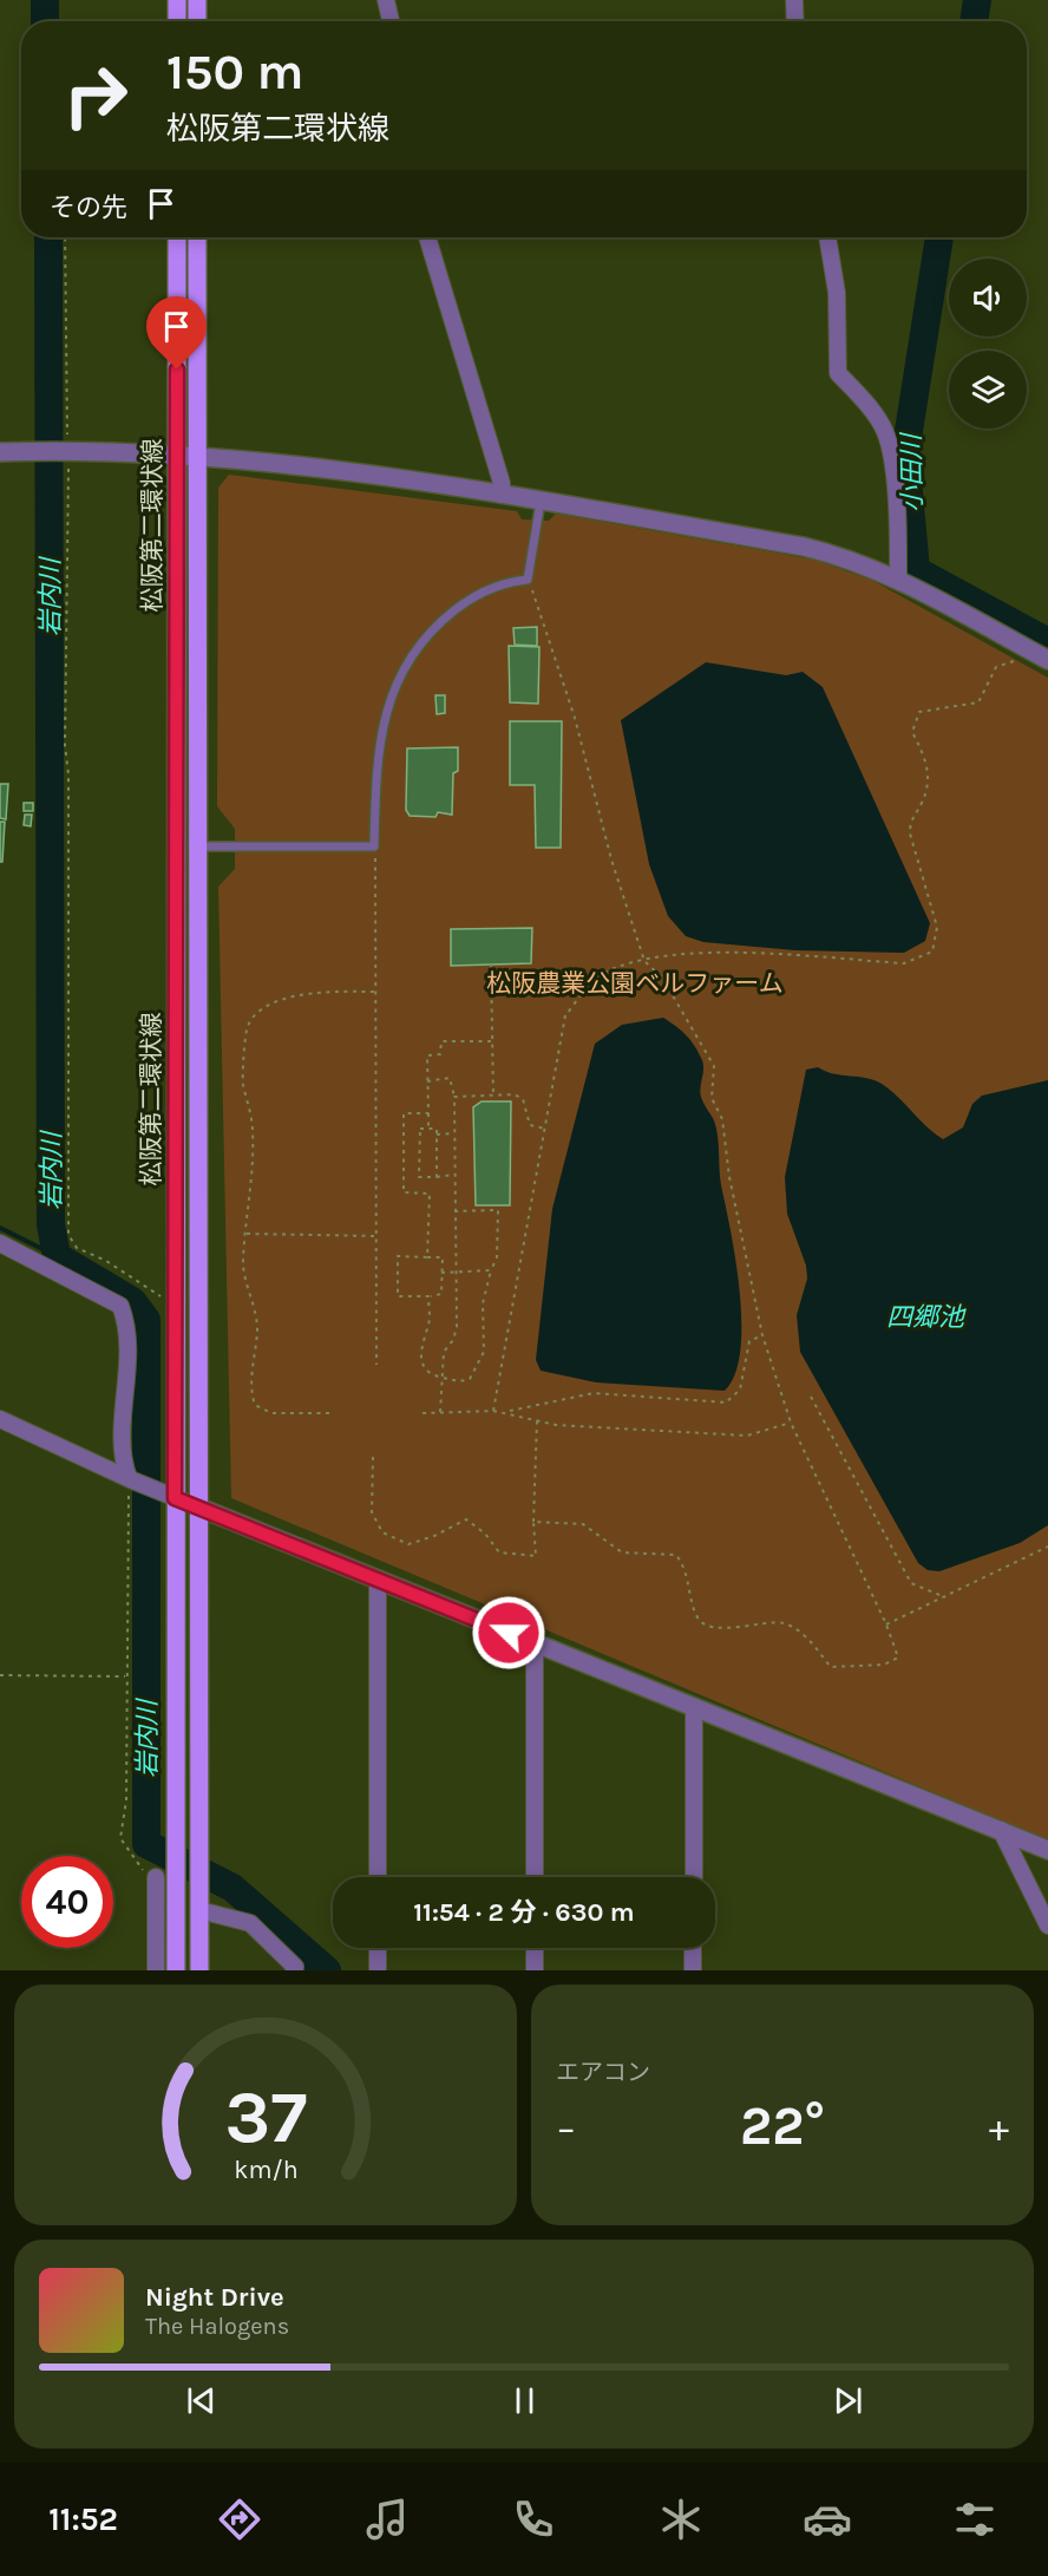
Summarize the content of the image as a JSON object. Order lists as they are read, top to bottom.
{
  "streets": {
    "main road": ["松阪第二環状線"]
  },
  "water": ["小田川", "岩内川", "四郷池"],
  "parks": ["松阪農業公園ベルファーム"],
  "page": {
    "turn": ["150 m", "松阪第二環状線"],
    "then": "その先",
    "limit": "40",
    "trip": "11:54 · 2 分 · 630 m",
    "tile": "エアコン",
    "heat": ["−", "22°", "+"],
    "song": ["Night Drive", "The Halogens"],
    "tabs": "11:52",
    "gauge": ["37", "km/h"]
  }
}
